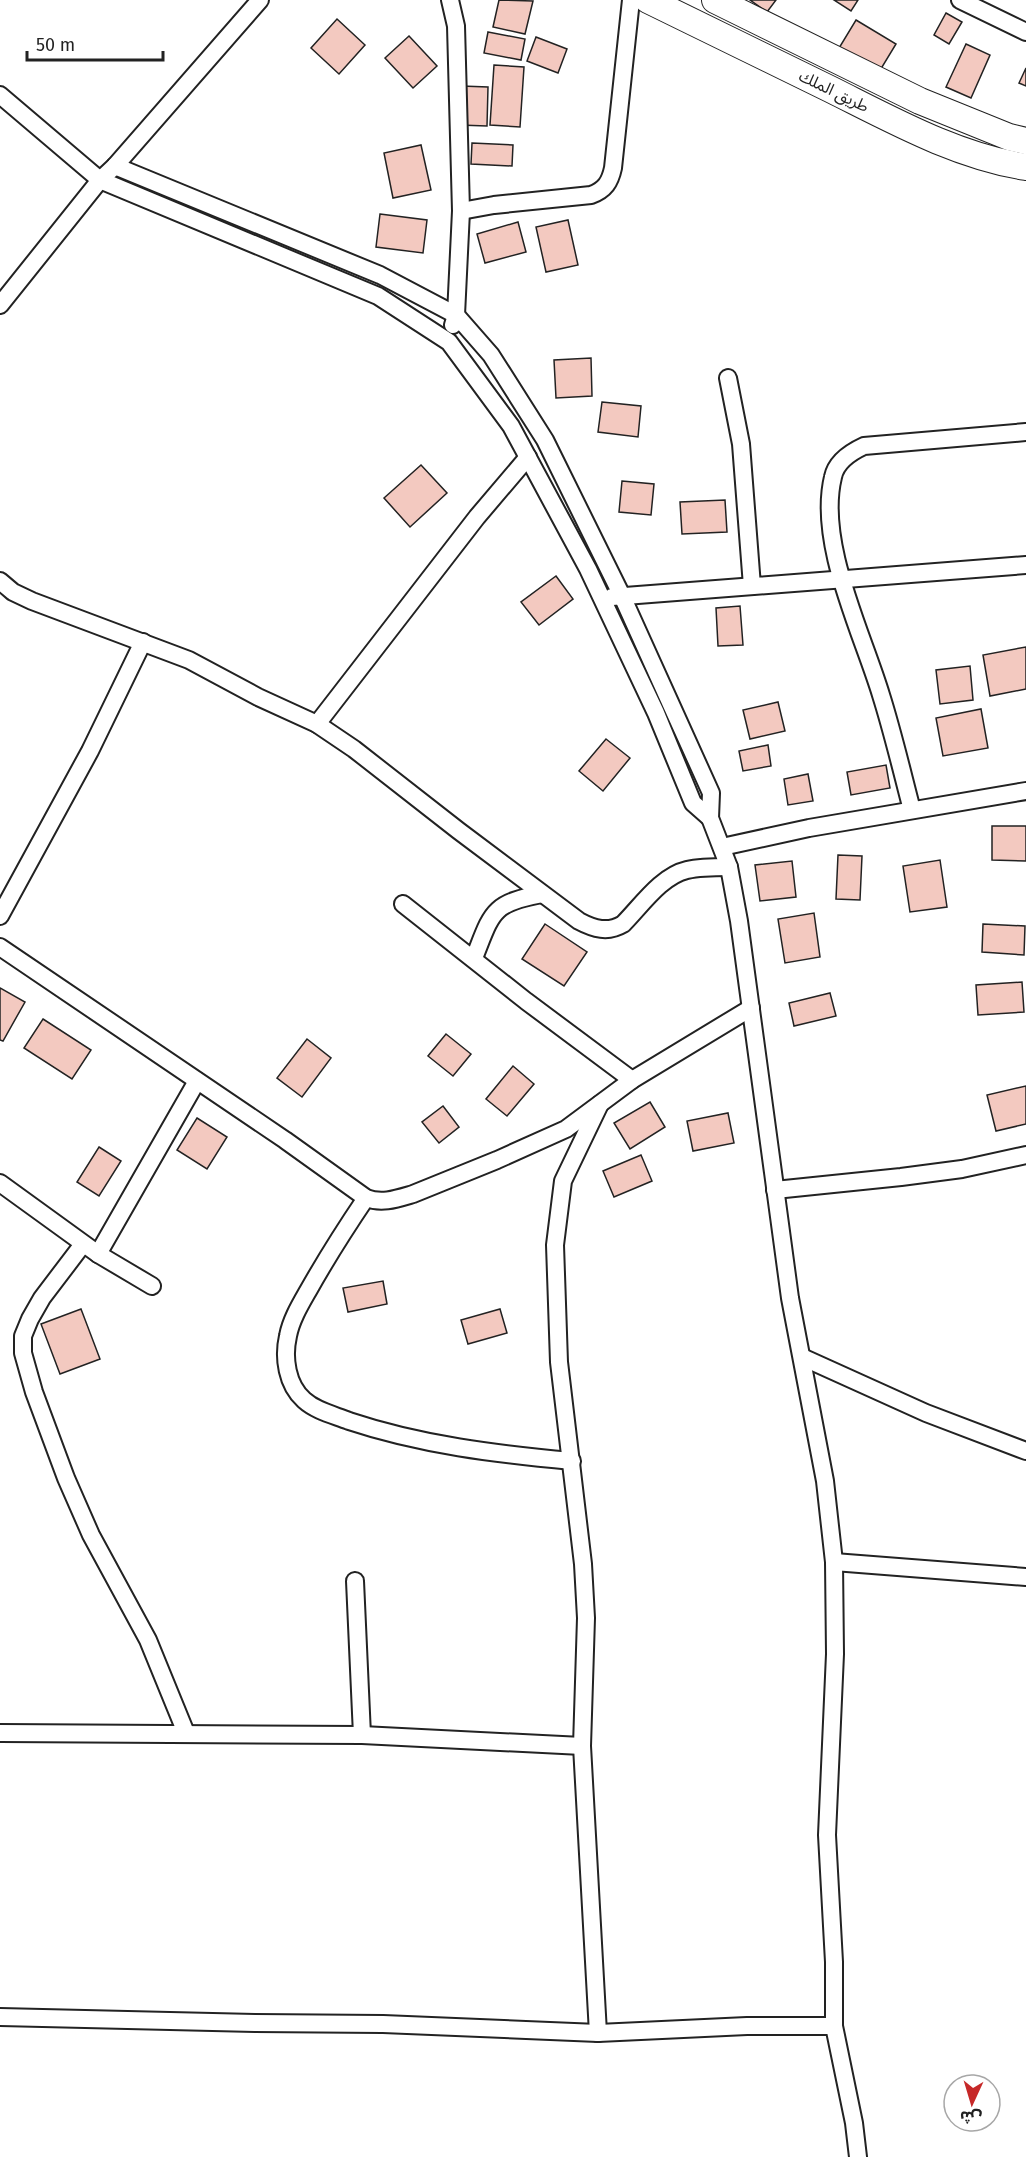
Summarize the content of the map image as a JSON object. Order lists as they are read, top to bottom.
{
  "streets": {
    "main road": ["طريق الملك"]
  },
  "scale_bar": "50 m",
  "north": "bottom"
}
